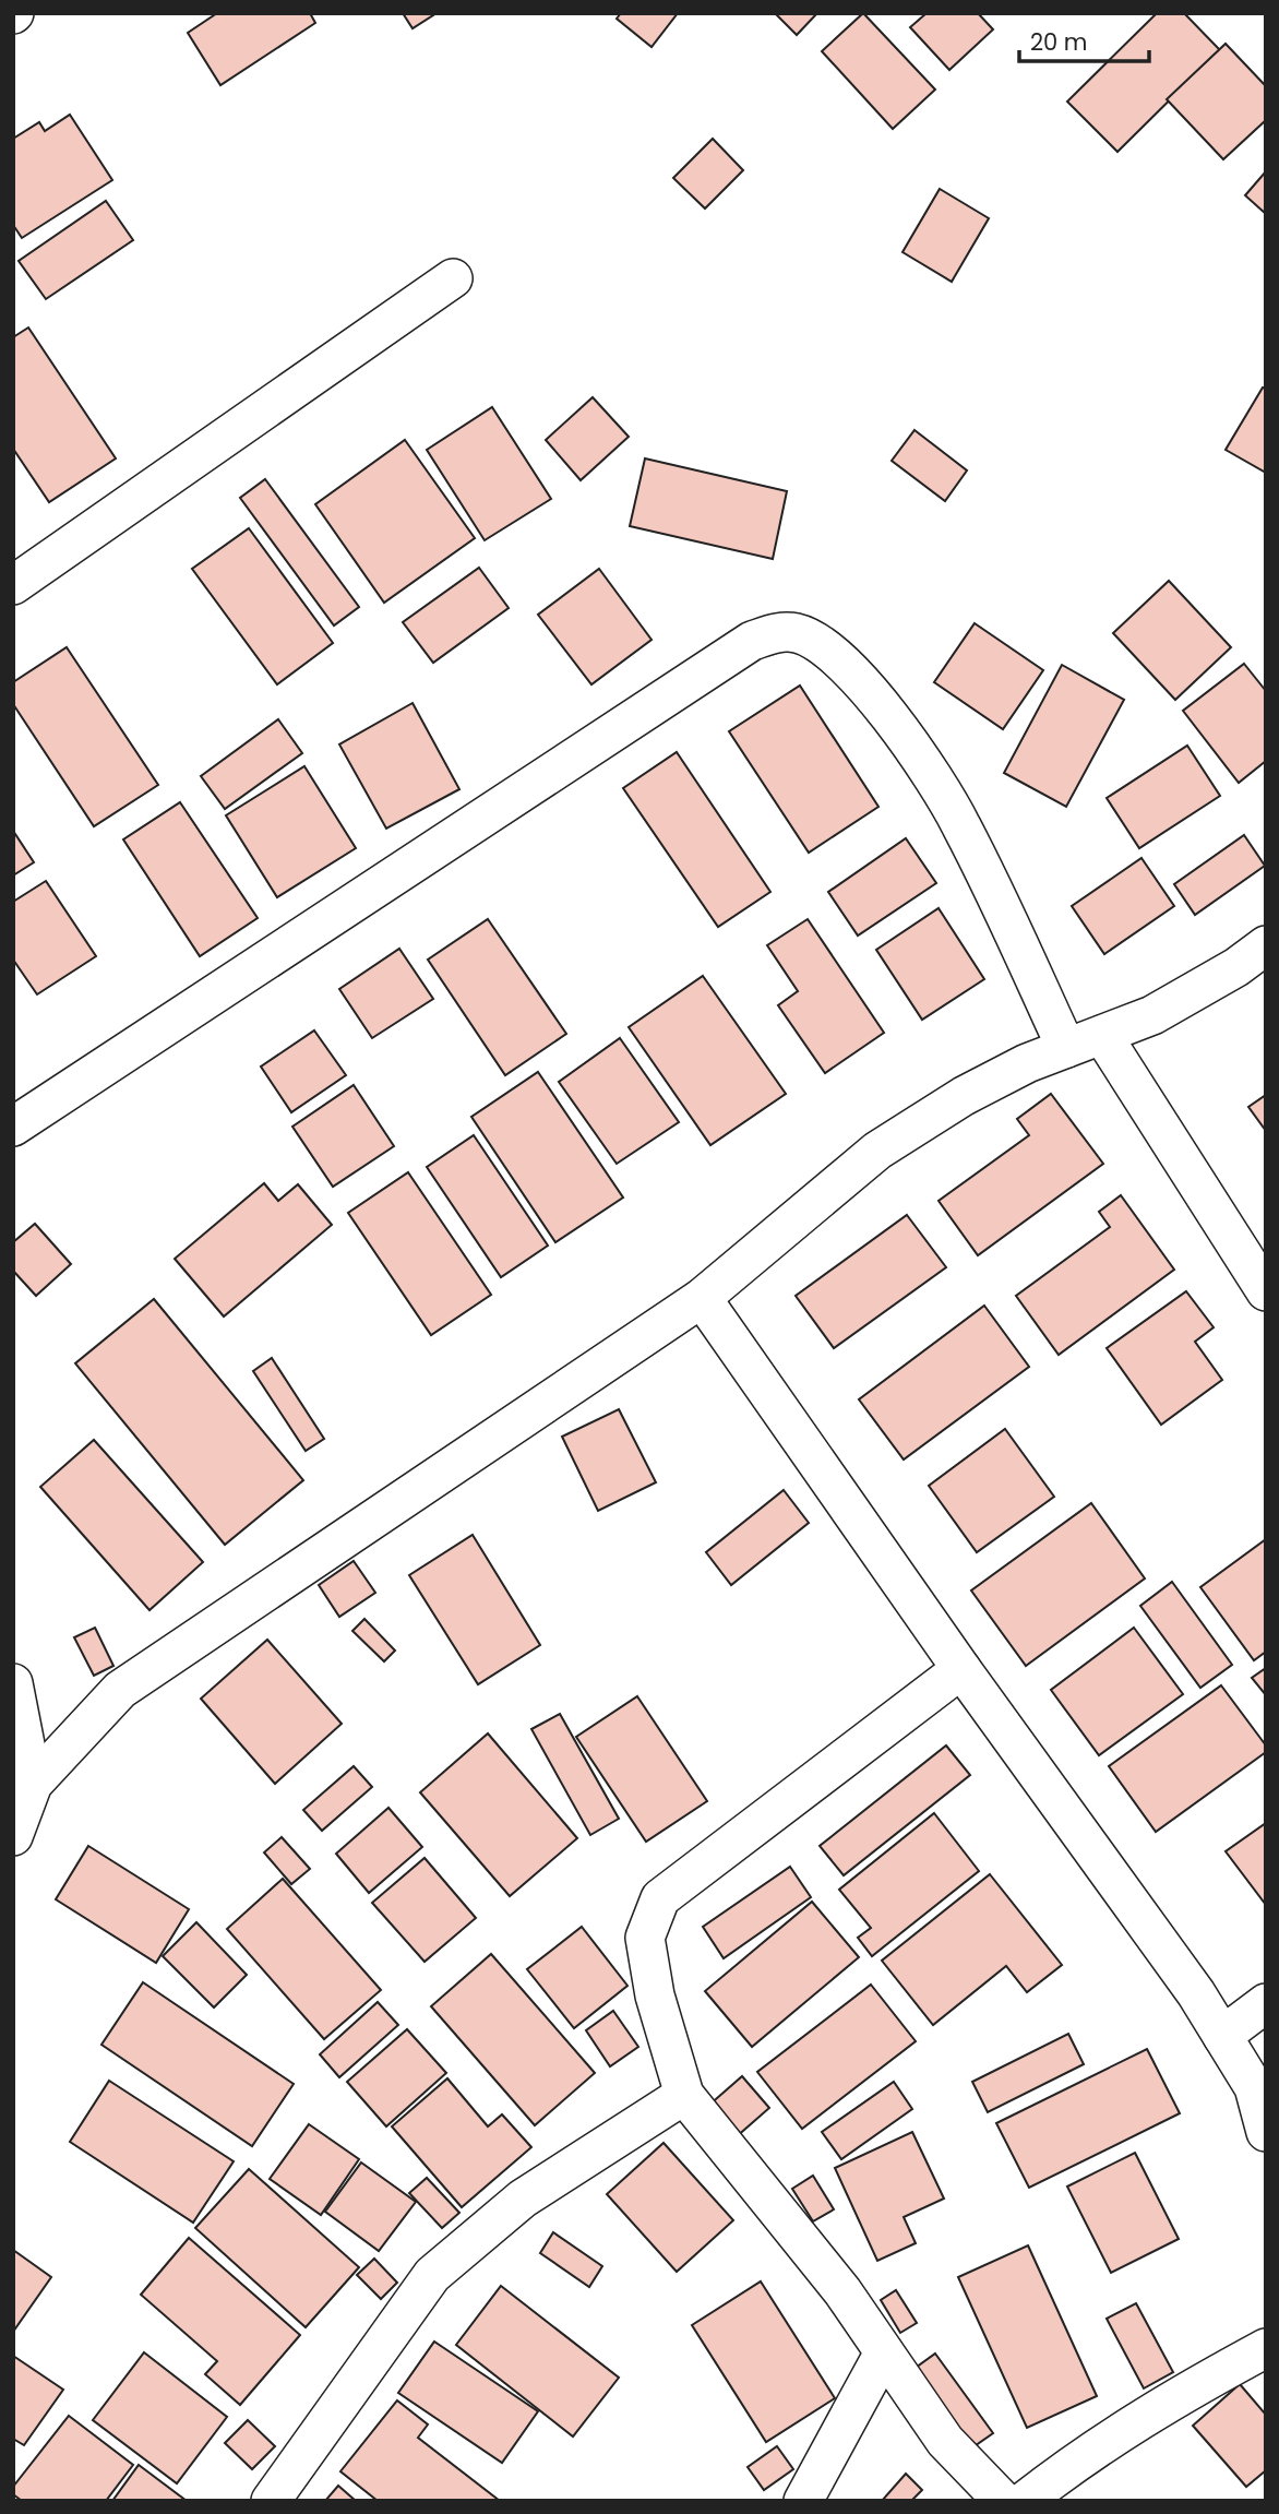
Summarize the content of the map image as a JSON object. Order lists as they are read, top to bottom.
{
  "scale_bar": "20 m"
}
